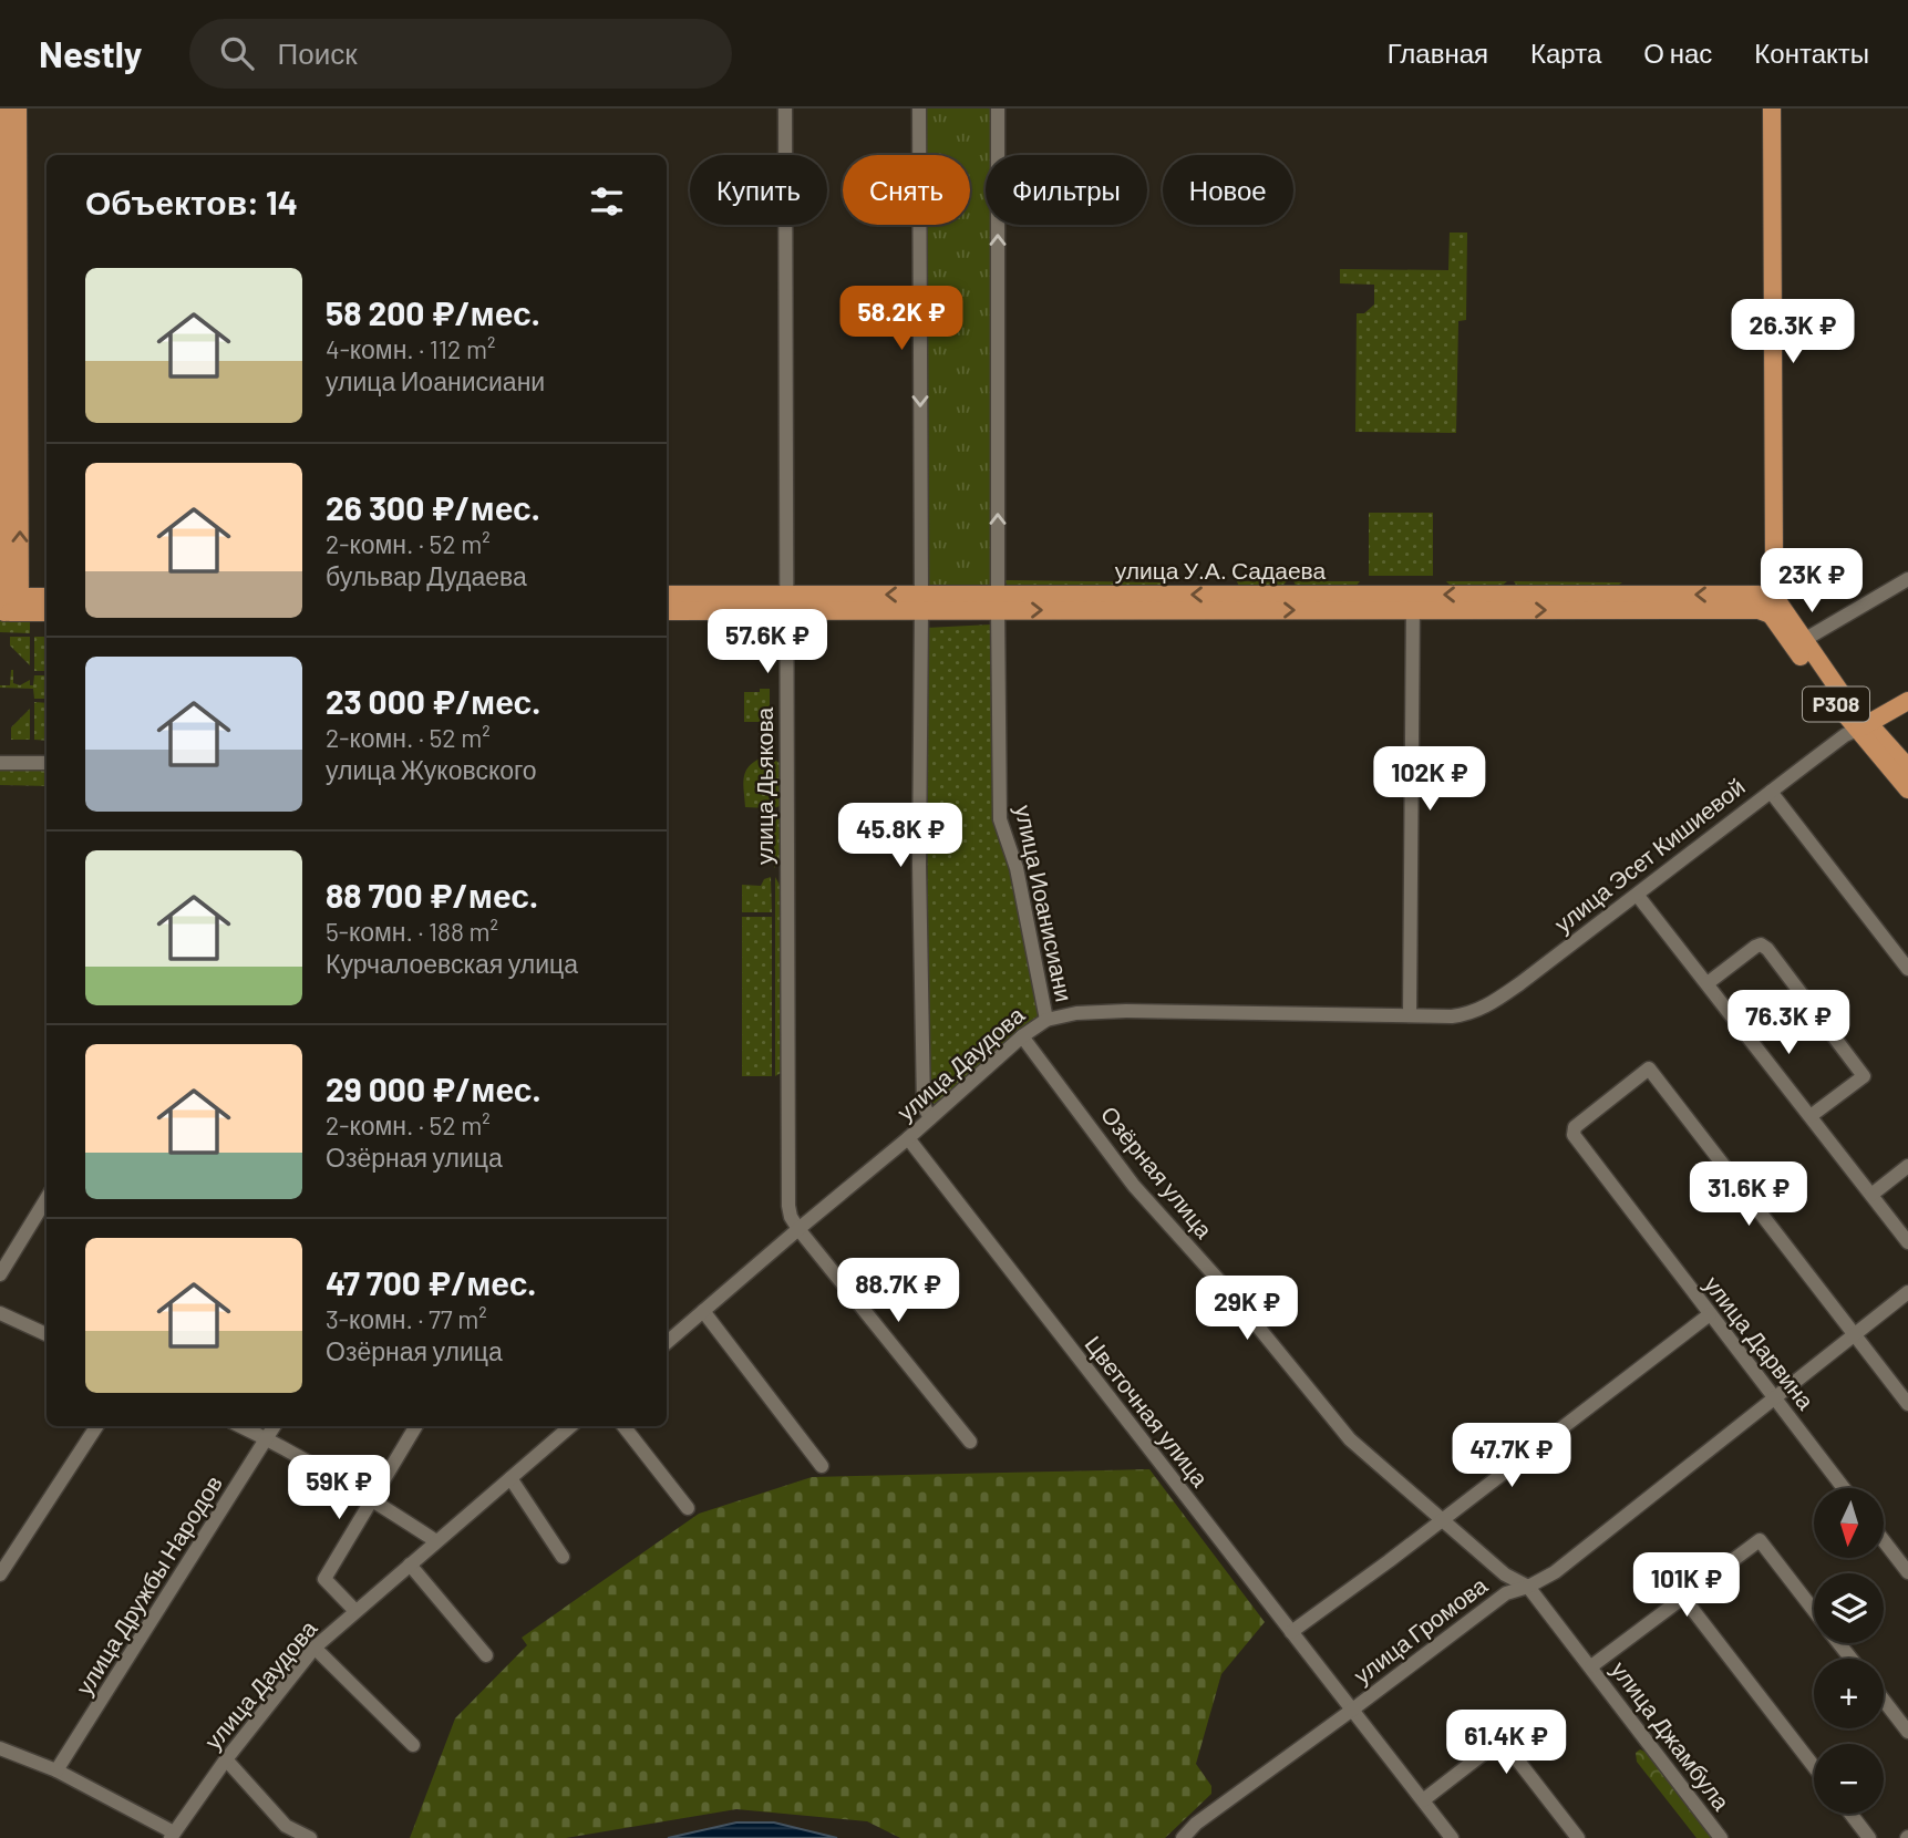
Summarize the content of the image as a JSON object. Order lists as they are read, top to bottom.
{
  "streets": {
    "main road": ["улица У.А. Садаева", "P308", "улица Эсет Кишиевой"],
    "street": [
      "улица Дьякова",
      "улица Иоанисиани",
      "улица Даудова",
      "Озёрная улица",
      "улица Дарвина",
      "Цветочная улица",
      "улица Дружбы Народов",
      "улица Громова",
      "улица Джамбула"
    ]
  },
  "crossings": [
    ["улица У.А. Садаева", "P308"],
    ["улица У.А. Садаева", "улица Дьякова"],
    ["улица У.А. Садаева", "улица Иоанисиани"],
    ["P308", "улица Эсет Кишиевой"],
    ["улица Дьякова", "улица Даудова"],
    ["улица Эсет Кишиевой", "улица Даудова"],
    ["улица Иоанисиани", "улица Даудова"],
    ["улица Даудова", "Озёрная улица"],
    ["улица Даудова", "Цветочная улица"],
    ["Озёрная улица", "улица Громова"],
    ["Озёрная улица", "улица Джамбула"],
    ["улица Дарвина", "улица Громова"],
    ["Цветочная улица", "улица Громова"],
    ["улица Громова", "улица Джамбула"]
  ],
  "north": "bottom",
  "page": {
    "header": "Nestly",
    "search": "Поиск",
    "nav": [
      "Главная",
      "Карта",
      "О нас",
      "Контакты"
    ],
    "chip": [
      "Купить",
      "Снять",
      "Фильтры",
      "Новое"
    ],
    "heading": "Объектов: 14",
    "list": [
      {
        "name": "58 200 ₽/мес.",
        "note": "4-комн. · 112 m² · улица Иоанисиани"
      },
      {
        "name": "26 300 ₽/мес.",
        "note": "2-комн. · 52 m² · бульвар Дудаева"
      },
      {
        "name": "23 000 ₽/мес.",
        "note": "2-комн. · 52 m² · улица Жуковского"
      },
      {
        "name": "88 700 ₽/мес.",
        "note": "5-комн. · 188 m² · Курчалоевская улица"
      },
      {
        "name": "29 000 ₽/мес.",
        "note": "2-комн. · 52 m² · Озёрная улица"
      },
      {
        "name": "47 700 ₽/мес.",
        "note": "3-комн. · 77 m² · Озёрная улица"
      }
    ],
    "price": [
      "58.2K ₽",
      "26.3K ₽",
      "23K ₽",
      "57.6K ₽",
      "102K ₽",
      "45.8K ₽",
      "76.3K ₽",
      "31.6K ₽",
      "88.7K ₽",
      "29K ₽",
      "47.7K ₽",
      "59K ₽",
      "101K ₽",
      "61.4K ₽"
    ],
    "map_buttons": ["+", "−"]
  }
}
